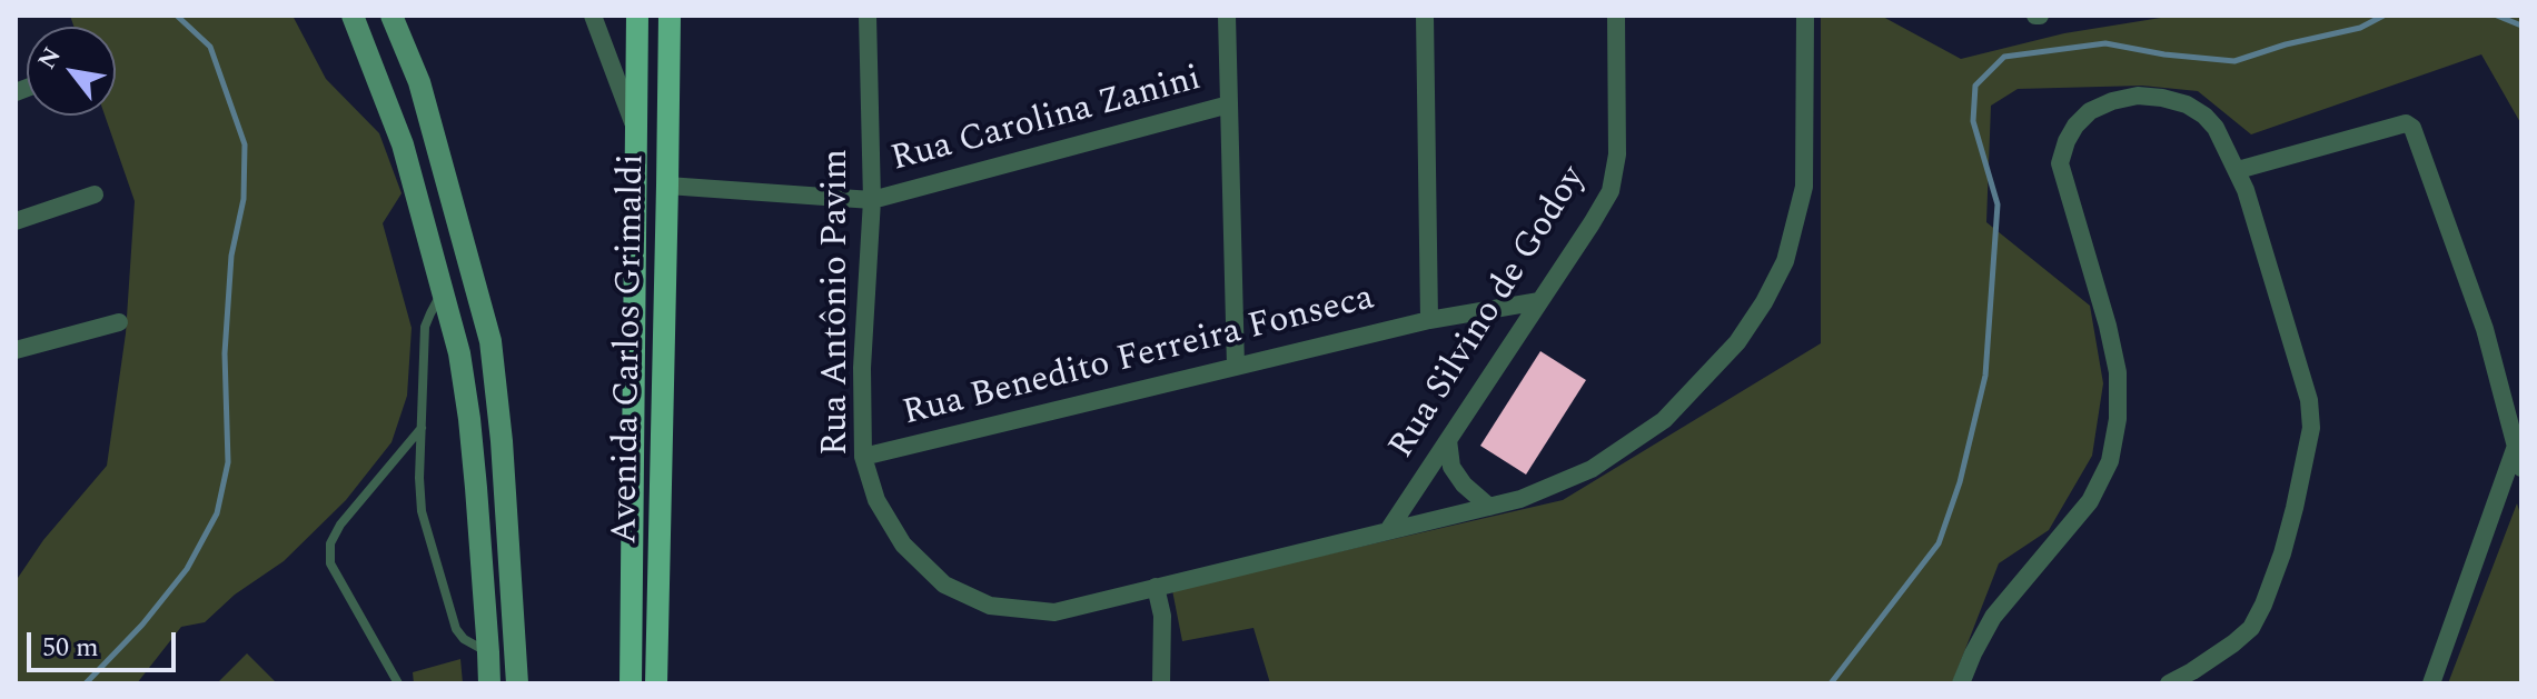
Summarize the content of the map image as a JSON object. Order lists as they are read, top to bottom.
{
  "streets": {
    "main road": ["Avenida Carlos Grimaldi"],
    "street": [
      "Rua Carolina Zanini",
      "Rua Antônio Pavim",
      "Rua Silvino de Godoy",
      "Rua Benedito Ferreira Fonseca"
    ]
  },
  "crossings": [
    ["Rua Carolina Zanini", "Rua Antônio Pavim"],
    ["Rua Carolina Zanini", "Avenida Carlos Grimaldi"],
    ["Rua Antônio Pavim", "Rua Silvino de Godoy"],
    ["Rua Antônio Pavim", "Rua Benedito Ferreira Fonseca"],
    ["Rua Silvino de Godoy", "Rua Benedito Ferreira Fonseca"]
  ],
  "scale_bar": "50 m",
  "north": "top left"
}
